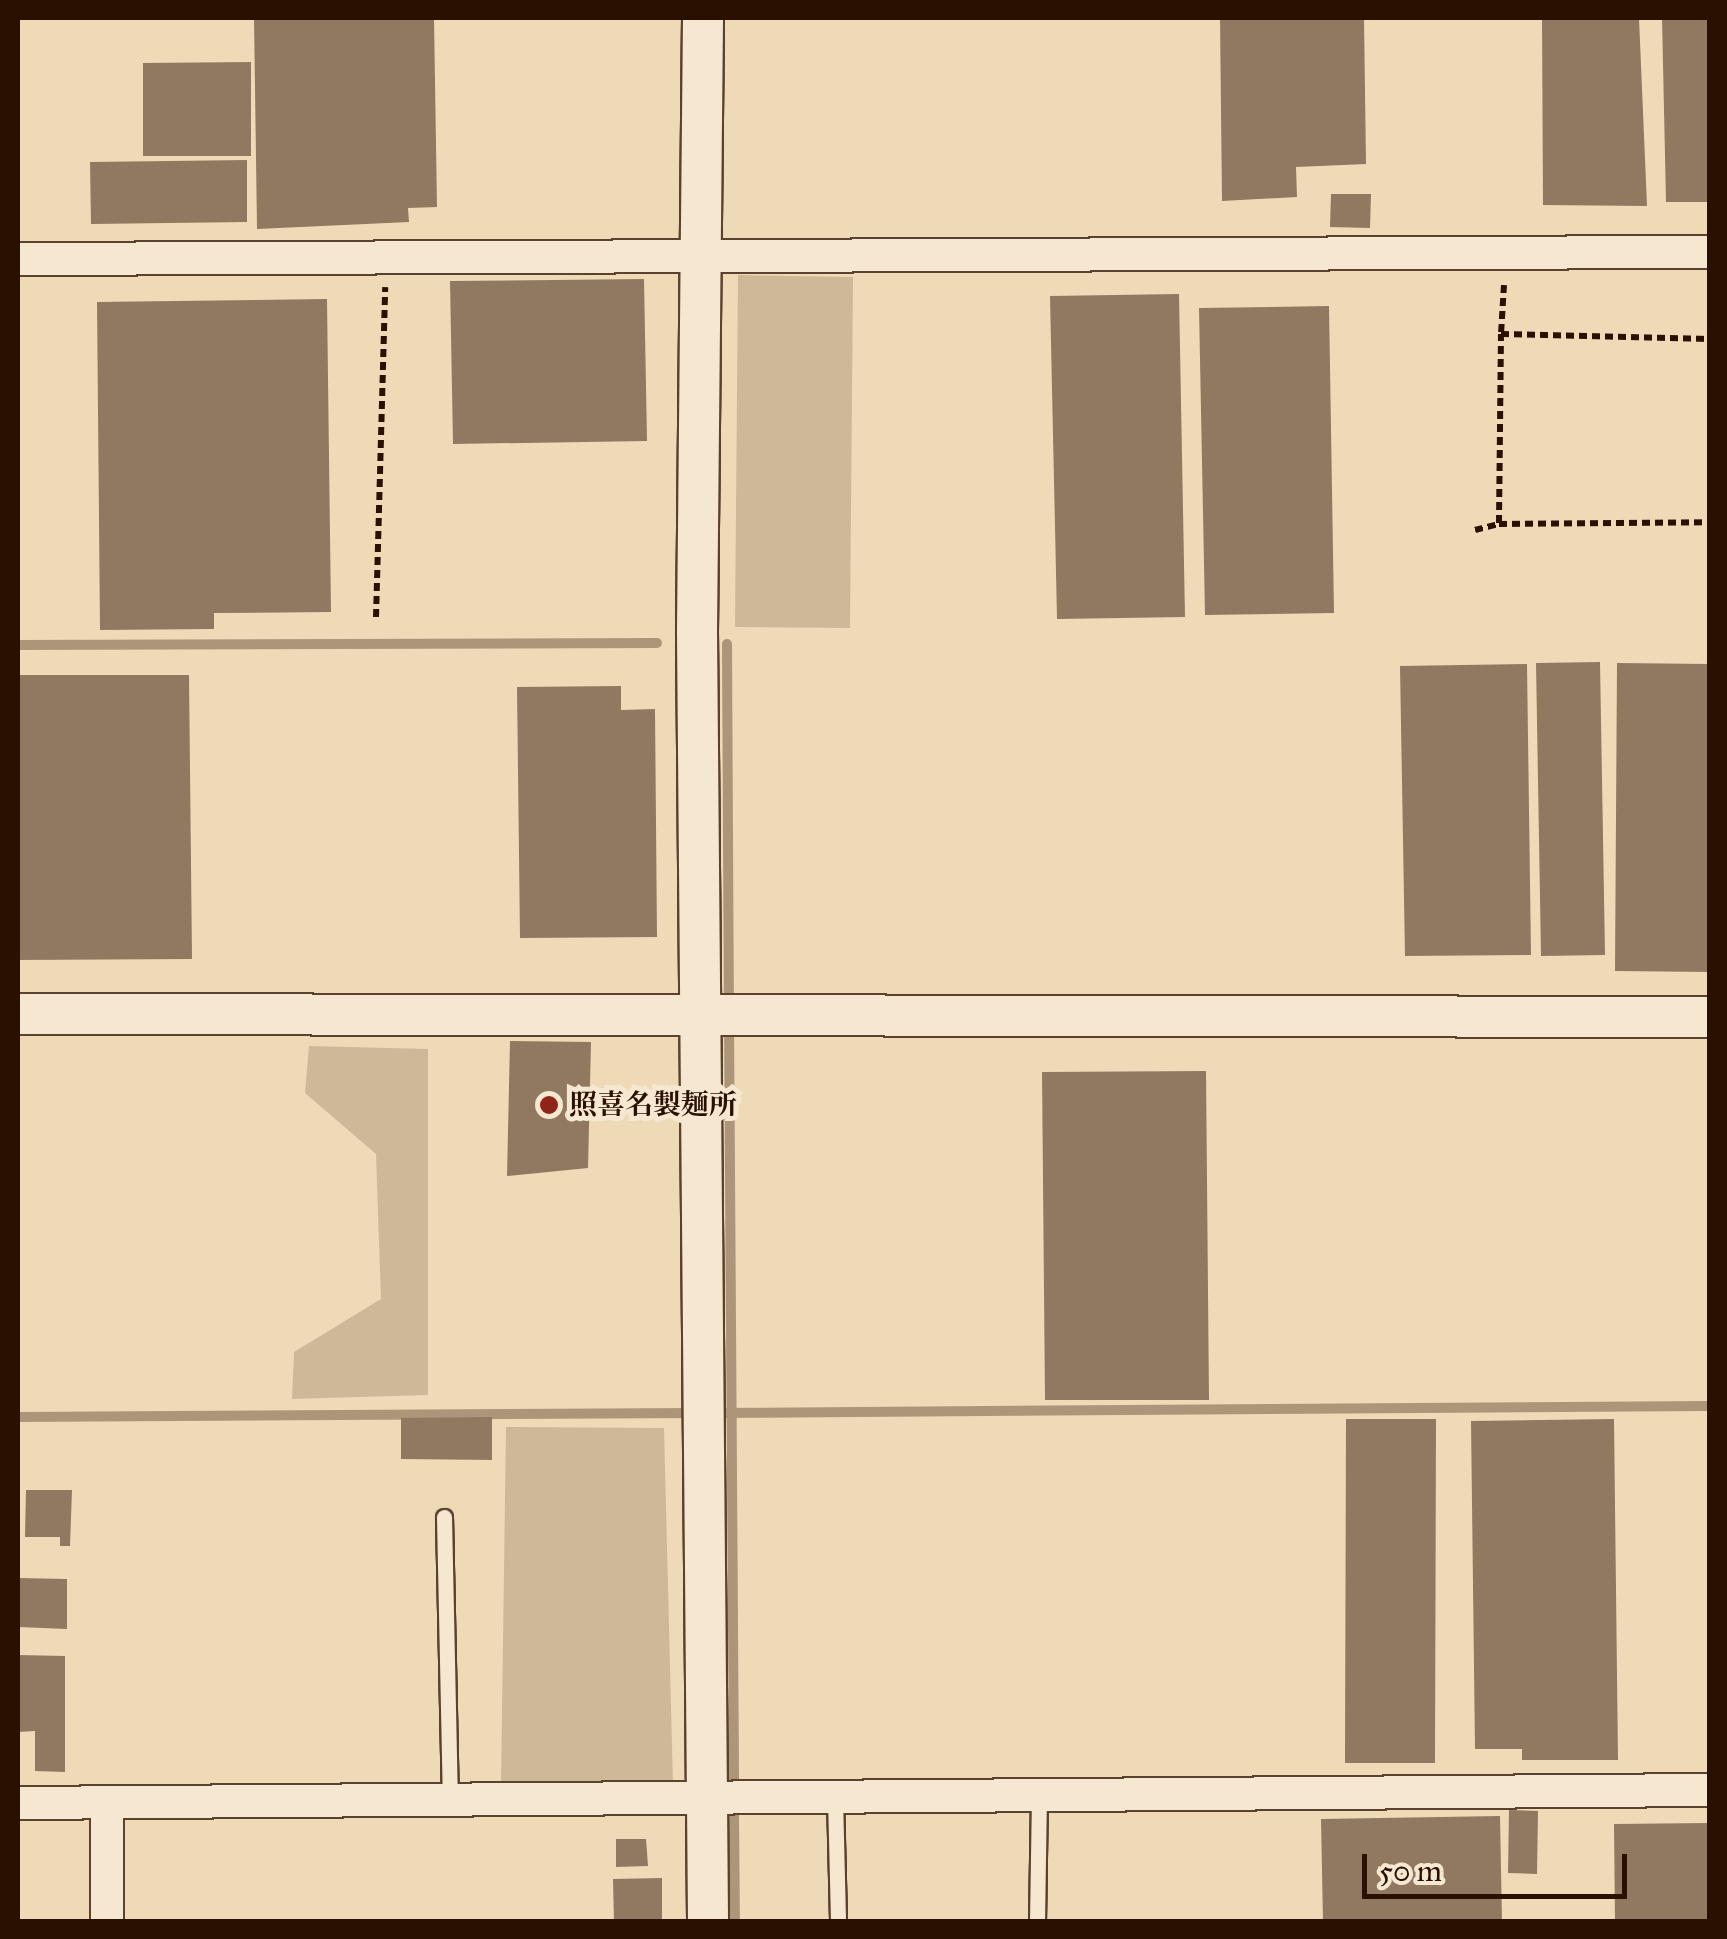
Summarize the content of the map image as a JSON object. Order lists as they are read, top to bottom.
{
  "places": ["照喜名製麺所"],
  "scale_bar": "50 m"
}
